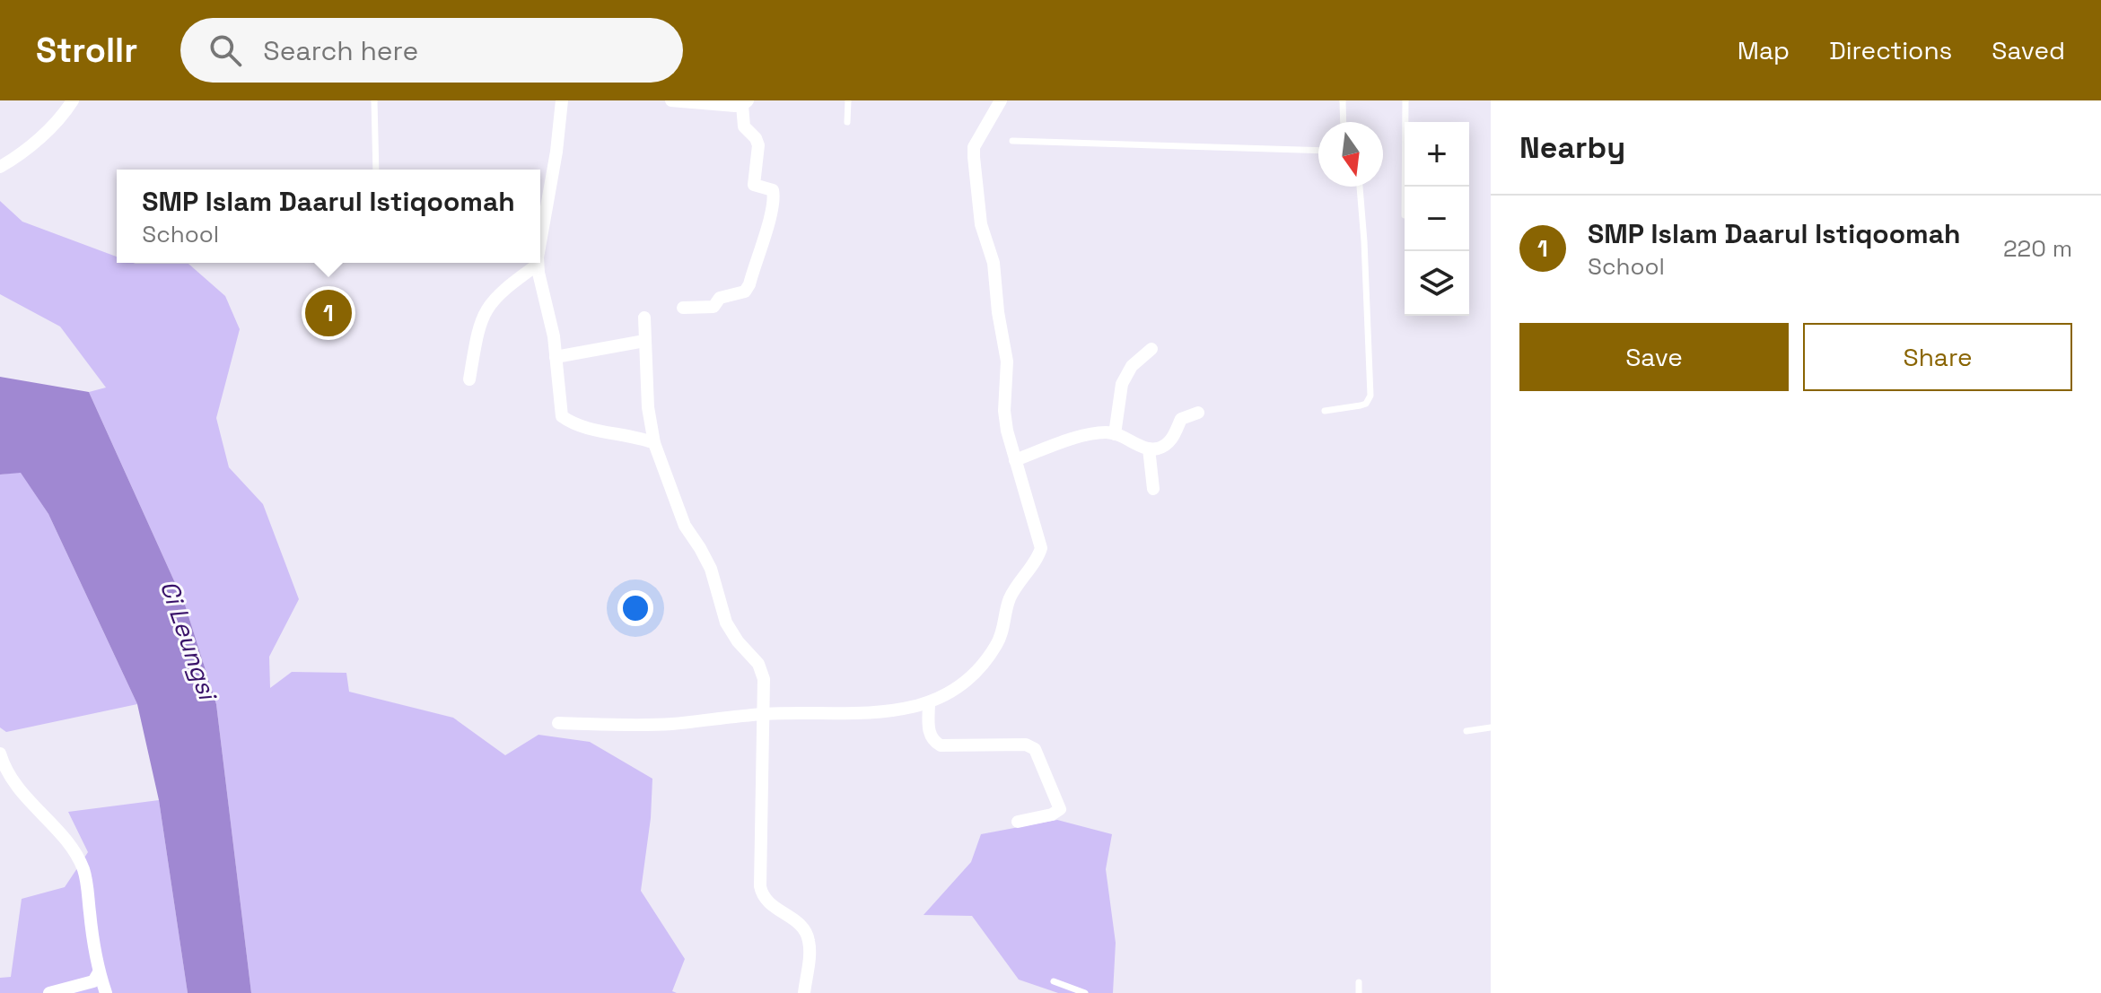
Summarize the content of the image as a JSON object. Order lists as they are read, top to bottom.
{
  "water": ["Ci Leungsi"],
  "north": "bottom",
  "page": {
    "header": "Strollr",
    "search": "Search here",
    "nav": ["Map", "Directions", "Saved"],
    "heading": "Nearby",
    "map_buttons": ["+", "−"],
    "popup": ["SMP Islam Daarul Istiqoomah", "School"],
    "list": [
      {
        "mark": "1",
        "name": "SMP Islam Daarul Istiqoomah",
        "note": "School",
        "value": "220 m"
      }
    ],
    "pins": "1",
    "buttons": ["Save", "Share"]
  }
}
